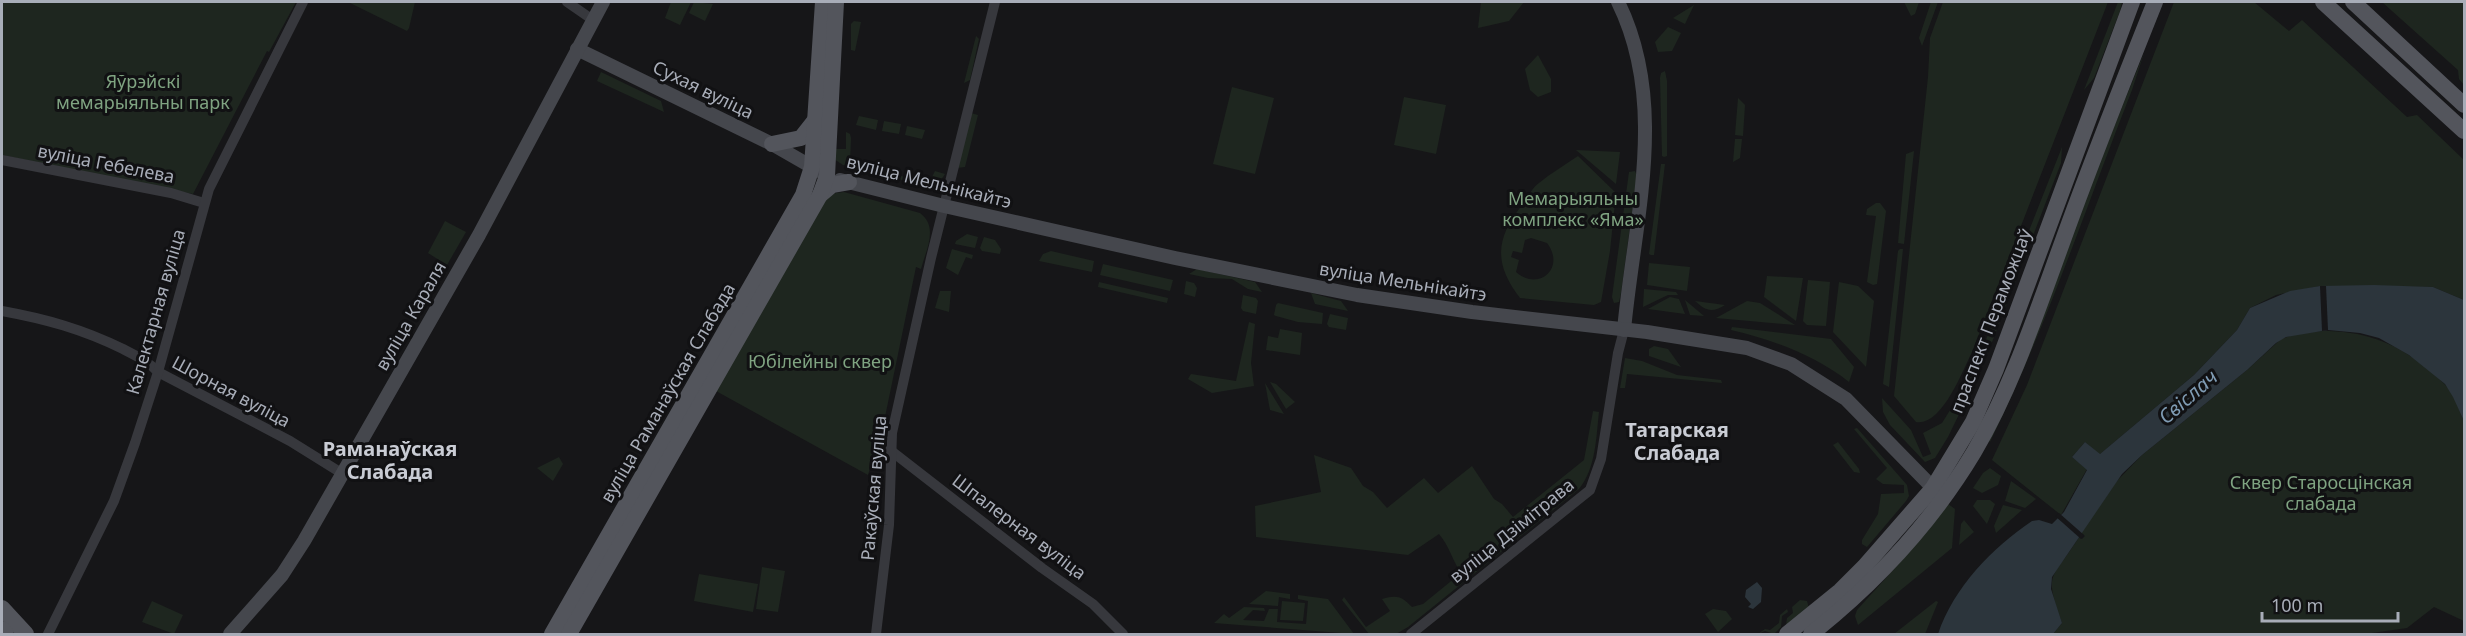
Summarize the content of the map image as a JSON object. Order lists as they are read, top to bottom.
{
  "streets": {
    "main road": [
      "Сухая вуліца",
      "вуліца Мельнікайтэ",
      "вуліца Караля",
      "праспект Пераможцаў",
      "вуліца Раманаўская Слабада"
    ],
    "street": [
      "вуліца Гебелева",
      "Калектарная вуліца",
      "Шорная вуліца",
      "Ракаўская вуліца",
      "Шпалерная вуліца",
      "вуліца Дзімітрава"
    ]
  },
  "crossings": [
    ["Сухая вуліца", "вуліца Мельнікайтэ"],
    ["Сухая вуліца", "вуліца Караля"],
    ["Сухая вуліца", "вуліца Раманаўская Слабада"],
    ["вуліца Гебелева", "Калектарная вуліца"],
    ["вуліца Мельнікайтэ", "праспект Пераможцаў"],
    ["вуліца Мельнікайтэ", "вуліца Раманаўская Слабада"],
    ["вуліца Мельнікайтэ", "Ракаўская вуліца"],
    ["вуліца Мельнікайтэ", "вуліца Дзімітрава"],
    ["Калектарная вуліца", "Шорная вуліца"],
    ["вуліца Караля", "Шорная вуліца"],
    ["Ракаўская вуліца", "Шпалерная вуліца"]
  ],
  "districts": ["Татарская Слабада", "Раманаўская Слабада"],
  "water": ["Свіслач"],
  "parks": [
    "Яўрэйскі мемарыяльны парк",
    "Мемарыяльны комплекс «Яма»",
    "Юбілейны сквер",
    "Сквер Старосцінская слабада"
  ],
  "scale_bar": "100 m"
}
